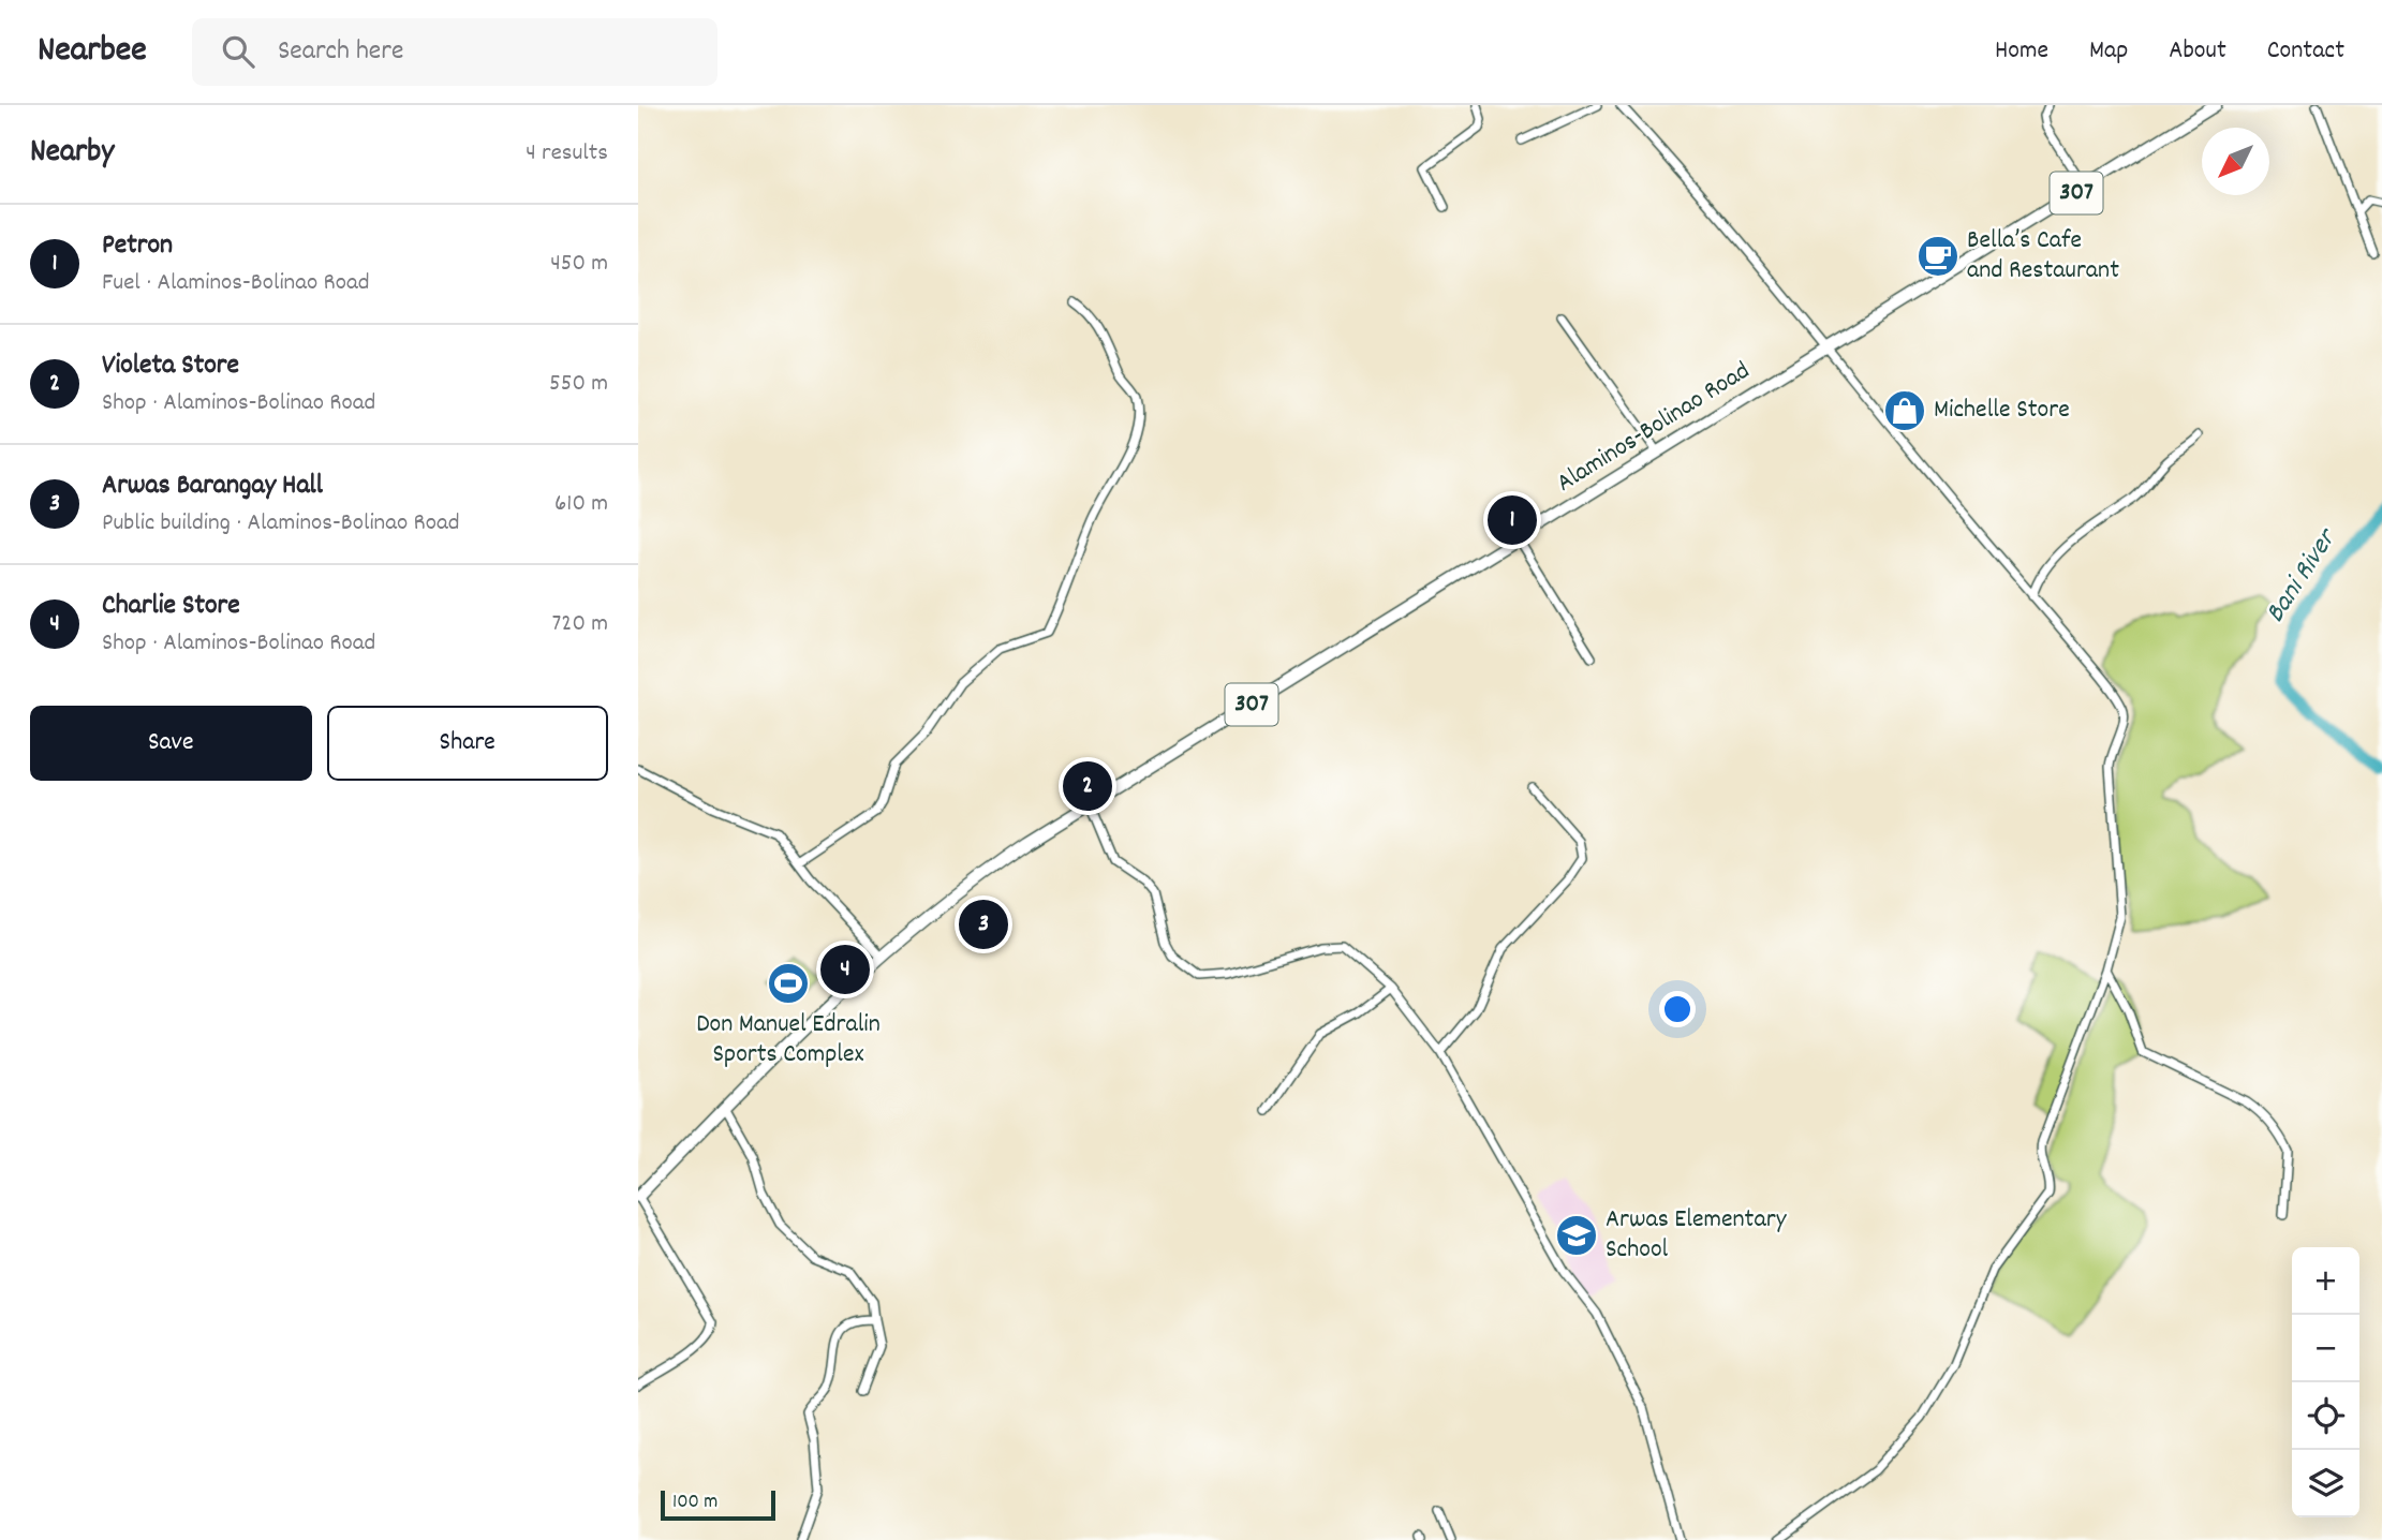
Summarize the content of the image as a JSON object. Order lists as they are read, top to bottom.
{
  "streets": {
    "main road": ["307", "Alaminos-Bolinao Road"]
  },
  "water": ["Bani River"],
  "places": {
    "cafe": ["Bella’s Cafe and Restaurant"],
    "shop": ["Michelle Store"],
    "sports": ["Don Manuel Edralin Sports Complex"],
    "school or university": ["Arwas Elementary School"]
  },
  "scale_bar": "100 m",
  "north": "bottom left",
  "page": {
    "header": "Nearbee",
    "search": "Search here",
    "nav": [
      "Home",
      "Map",
      "About",
      "Contact"
    ],
    "heading": ["Nearby", "4 results"],
    "list": [
      {
        "mark": "1",
        "name": "Petron",
        "note": "Fuel · Alaminos-Bolinao Road",
        "value": "450 m"
      },
      {
        "mark": "2",
        "name": "Violeta Store",
        "note": "Shop · Alaminos-Bolinao Road",
        "value": "550 m"
      },
      {
        "mark": "3",
        "name": "Arwas Barangay Hall",
        "note": "Public building · Alaminos-Bolinao Road",
        "value": "610 m"
      },
      {
        "mark": "4",
        "name": "Charlie Store",
        "note": "Shop · Alaminos-Bolinao Road",
        "value": "720 m"
      }
    ],
    "pins": [
      "1",
      "2",
      "3",
      "4"
    ],
    "buttons": ["Save", "Share"],
    "map_buttons": ["+", "−"],
    "scale": "100 m"
  }
}
